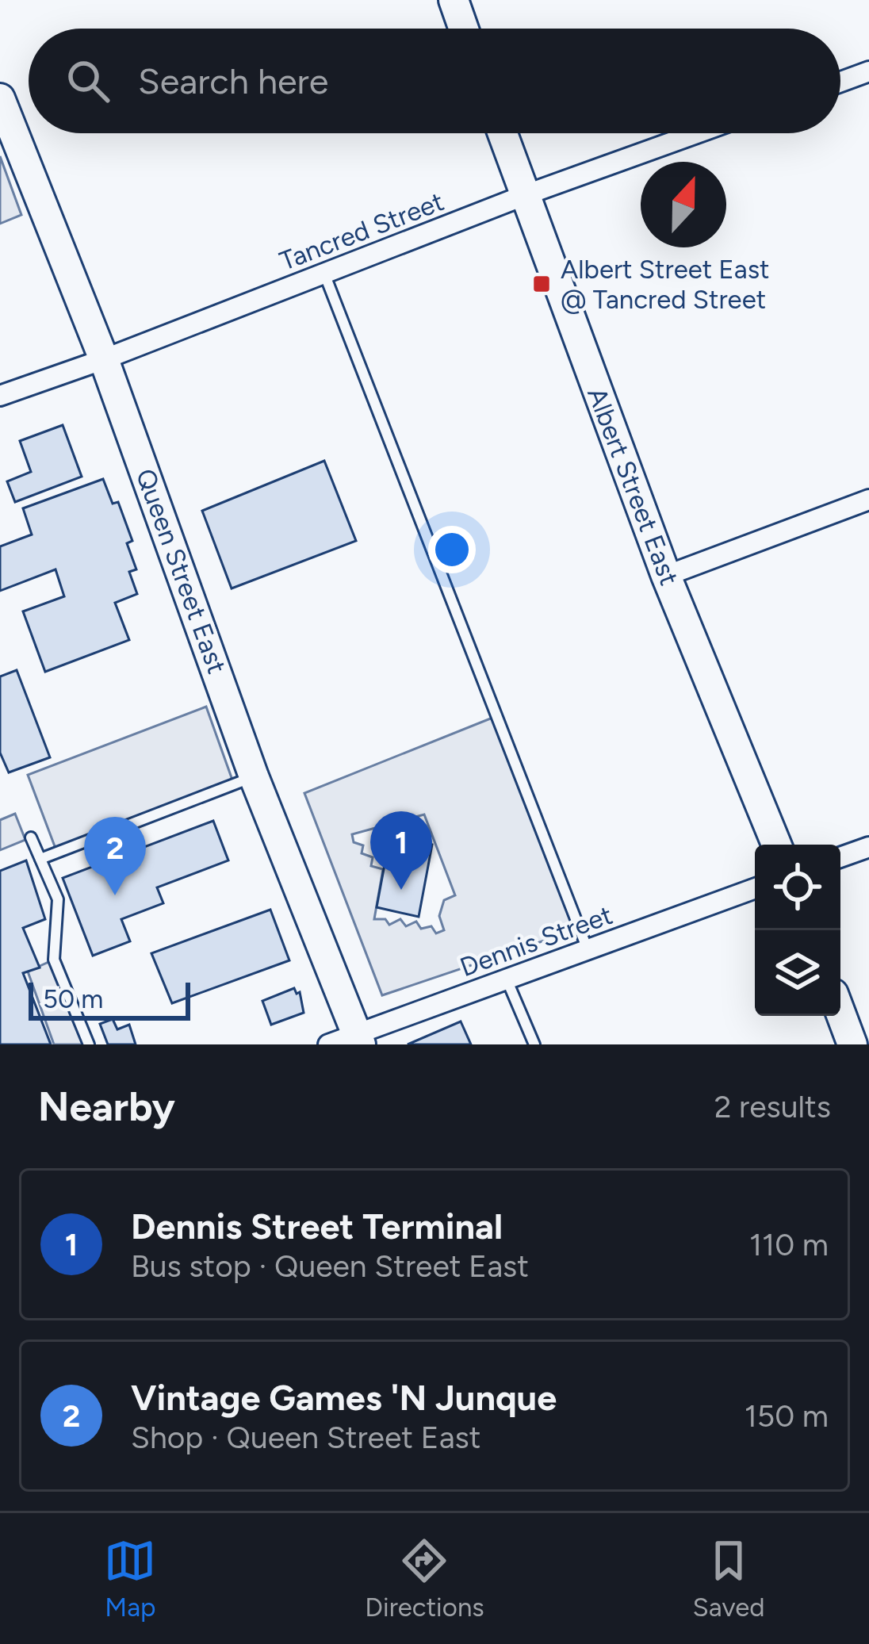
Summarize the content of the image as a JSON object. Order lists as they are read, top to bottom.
{
  "streets": {
    "main road": ["Albert Street East", "Queen Street East"],
    "street": ["Tancred Street", "Dennis Street"]
  },
  "crossings": [
    ["Tancred Street", "Albert Street East"],
    ["Tancred Street", "Queen Street East"],
    ["Queen Street East", "Dennis Street"]
  ],
  "places": {
    "transit": ["Albert Street East @ Tancred Street"]
  },
  "scale_bar": "50 m",
  "north": "top",
  "page": {
    "search": "Search here",
    "pins": ["1", "2"],
    "scale": "50 m",
    "heading": ["Nearby", "2 results"],
    "list": [
      {
        "mark": "1",
        "name": "Dennis Street Terminal",
        "note": "Bus stop · Queen Street East",
        "value": "110 m"
      },
      {
        "mark": "2",
        "name": "Vintage Games 'N Junque",
        "note": "Shop · Queen Street East",
        "value": "150 m"
      }
    ],
    "nav": ["Map", "Directions", "Saved"]
  }
}
